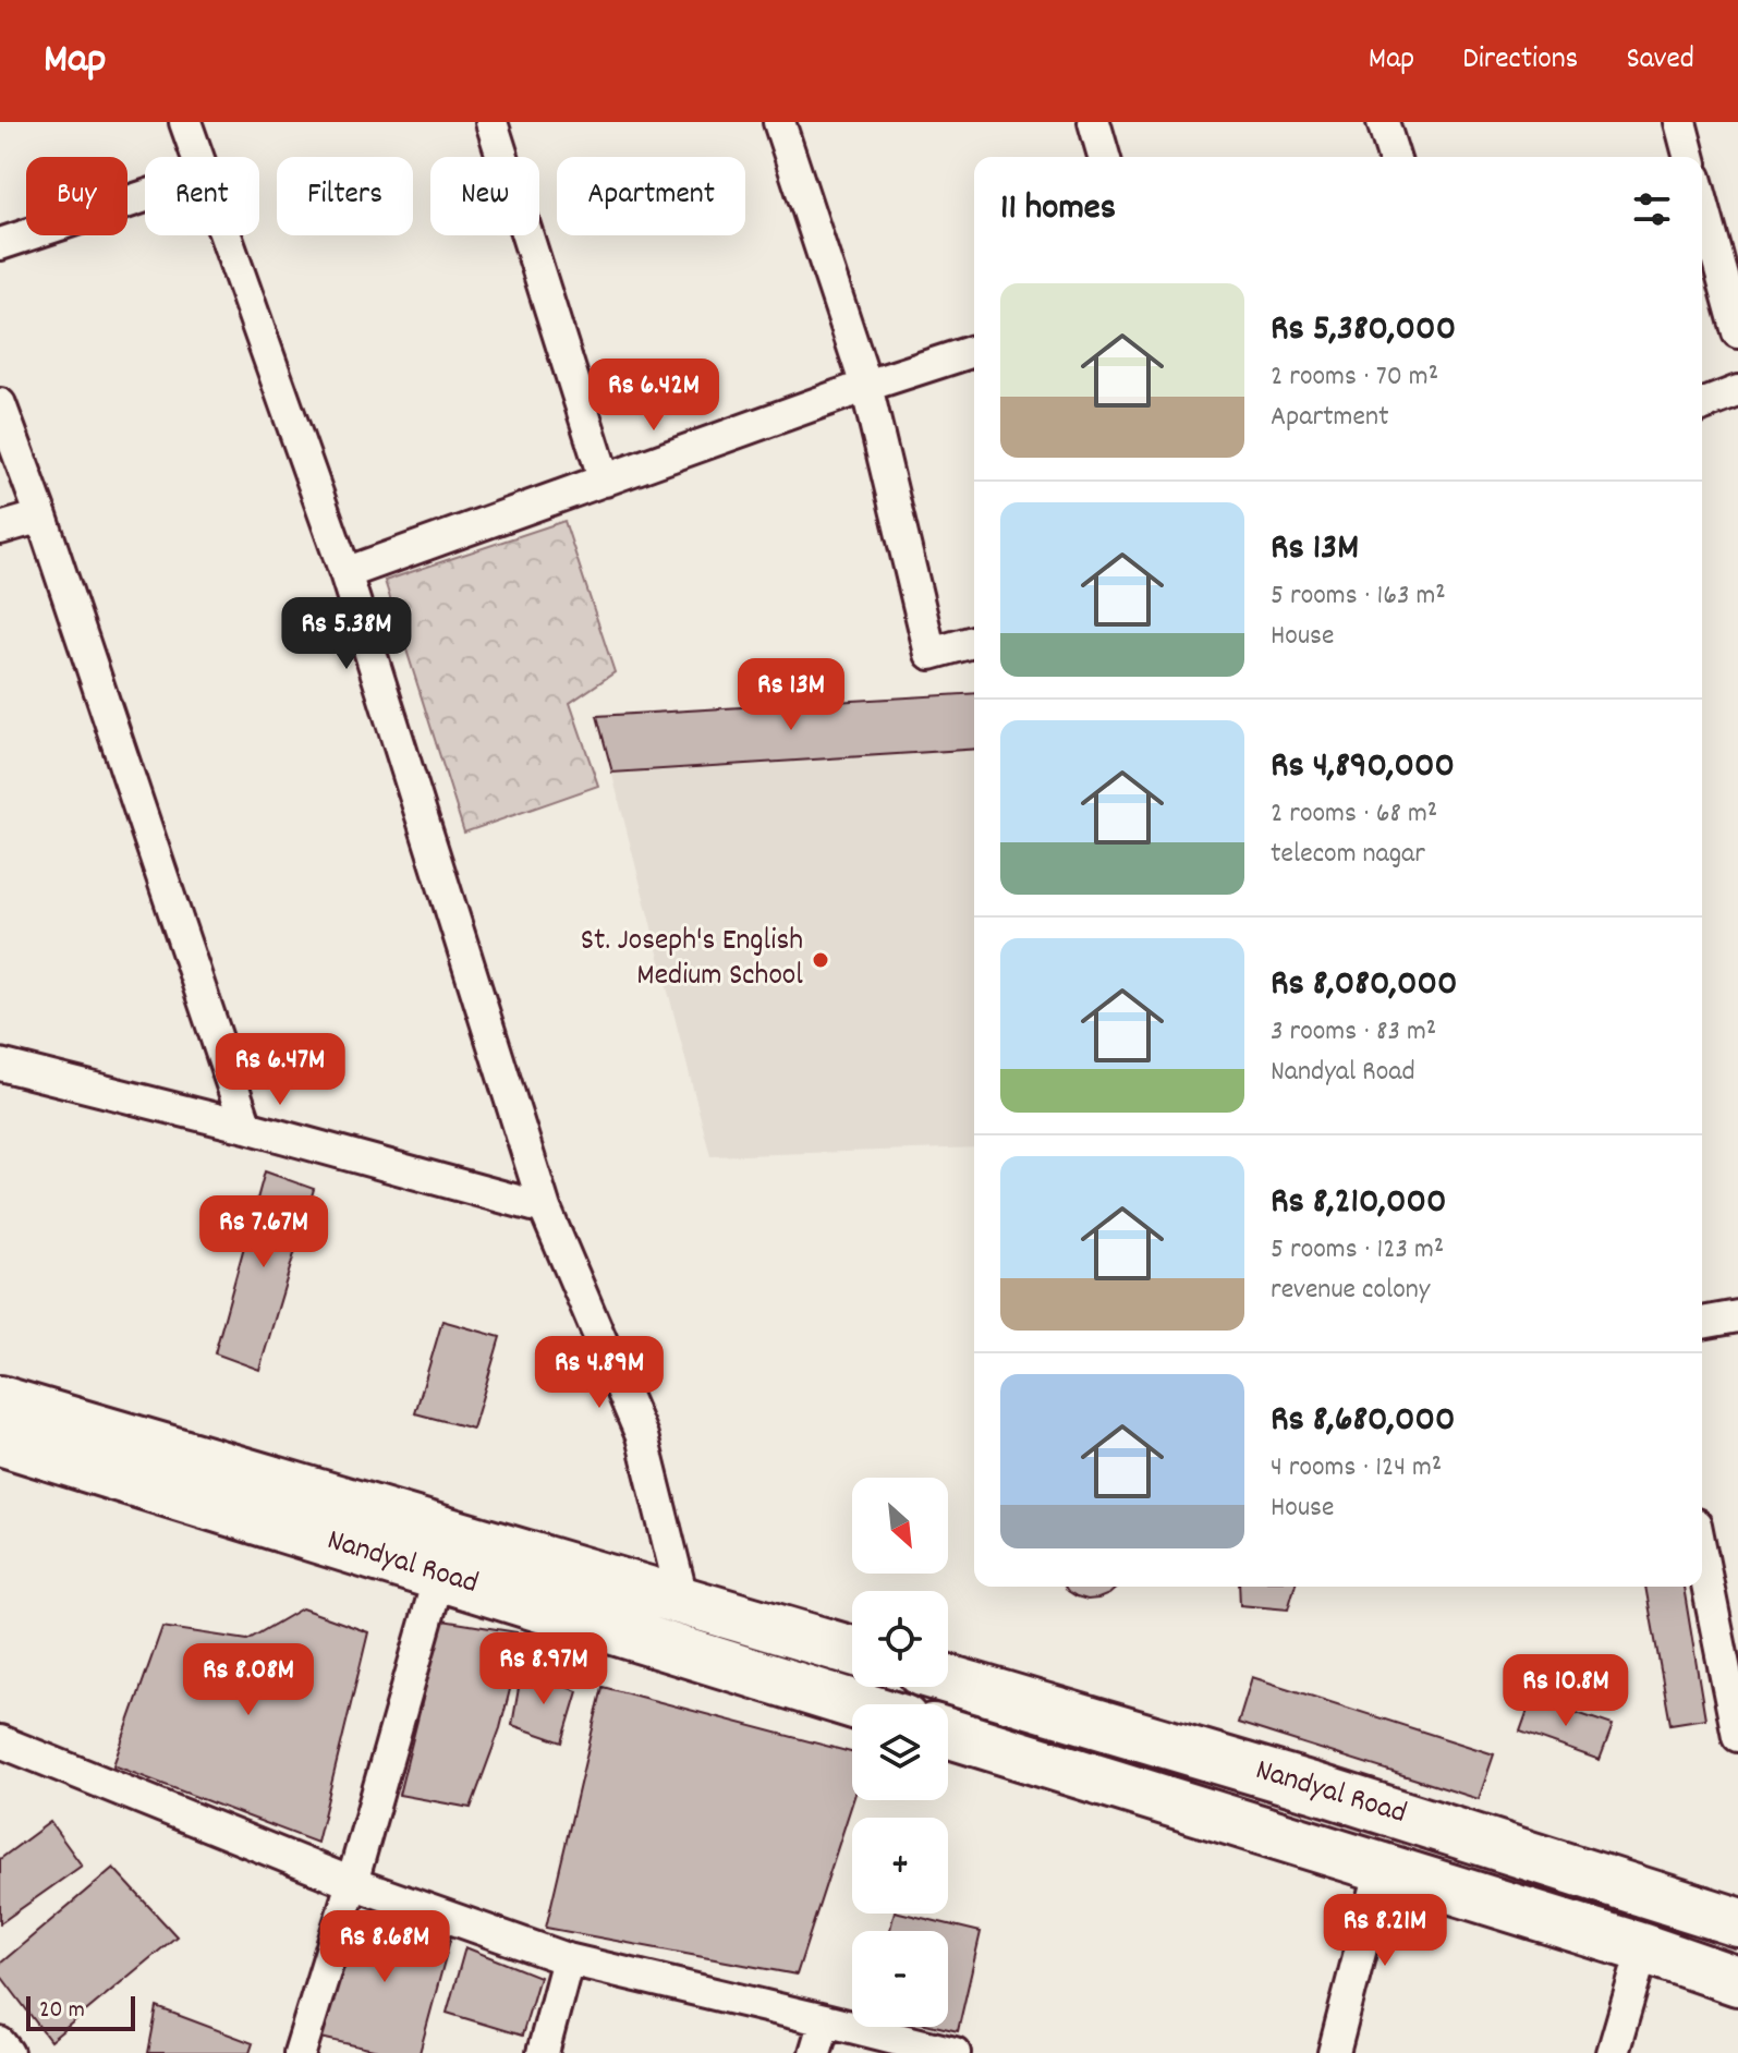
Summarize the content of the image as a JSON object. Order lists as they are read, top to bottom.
{
  "streets": {
    "main road": ["Nandyal Road"]
  },
  "places": ["St. Joseph's English Medium School"],
  "scale_bar": "20 m",
  "north": "bottom right",
  "page": {
    "header": "Map",
    "nav": ["Map", "Directions", "Saved"],
    "chip": [
      "Buy",
      "Rent",
      "Filters",
      "New",
      "Apartment"
    ],
    "heading": "11 homes",
    "list": [
      {
        "name": "Rs 5,380,000",
        "note": "2 rooms · 70 m² · Apartment"
      },
      {
        "name": "Rs 13M",
        "note": "5 rooms · 163 m² · House"
      },
      {
        "name": "Rs 4,890,000",
        "note": "2 rooms · 68 m² · telecom nagar"
      },
      {
        "name": "Rs 8,080,000",
        "note": "3 rooms · 83 m² · Nandyal Road"
      },
      {
        "name": "Rs 8,210,000",
        "note": "5 rooms · 123 m² · revenue colony"
      },
      {
        "name": "Rs 8,680,000",
        "note": "4 rooms · 124 m² · House"
      }
    ],
    "price": [
      "Rs 6.42M",
      "Rs 5.38M",
      "Rs 13M",
      "Rs 6.47M",
      "Rs 7.67M",
      "Rs 4.89M",
      "Rs 8.97M",
      "Rs 8.08M",
      "Rs 10.8M",
      "Rs 8.21M",
      "Rs 8.68M"
    ],
    "map_buttons": ["+", "−"],
    "scale": "20 m"
  }
}
